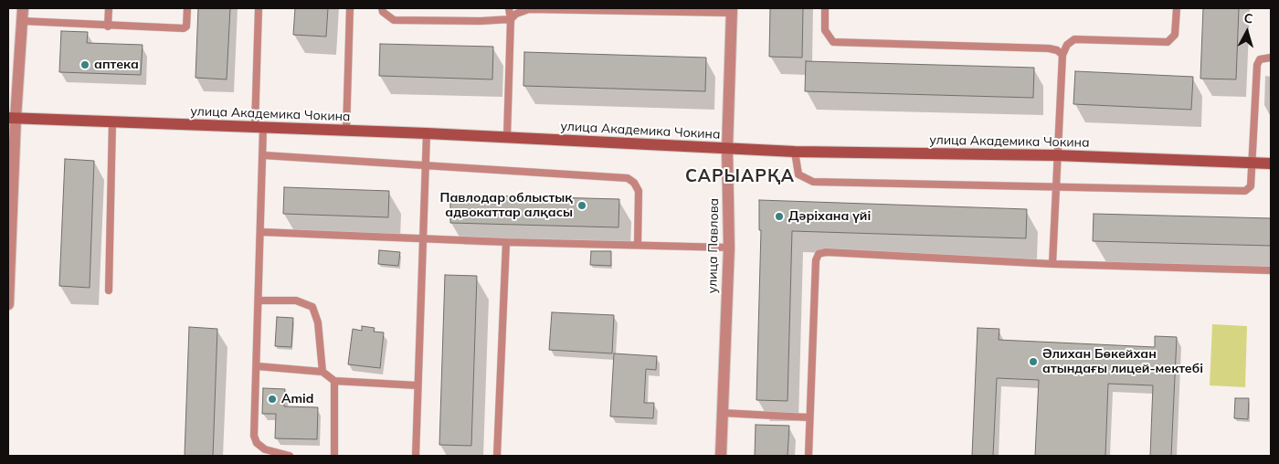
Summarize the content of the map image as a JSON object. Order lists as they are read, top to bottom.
{
  "streets": {
    "main road": ["улица Академика Чокина"],
    "street": ["улица Павлова"]
  },
  "crossings": [
    ["улица Академика Чокина", "улица Павлова"]
  ],
  "districts": ["САРЫАРҚА"],
  "places": [
    "аптека",
    "Павлодар облыстық адвокаттар алқасы",
    "Дәріхана үйі",
    "Әлихан Бөкейхан атындағы лицей-мектебі",
    "Amid"
  ],
  "north": "top"
}
